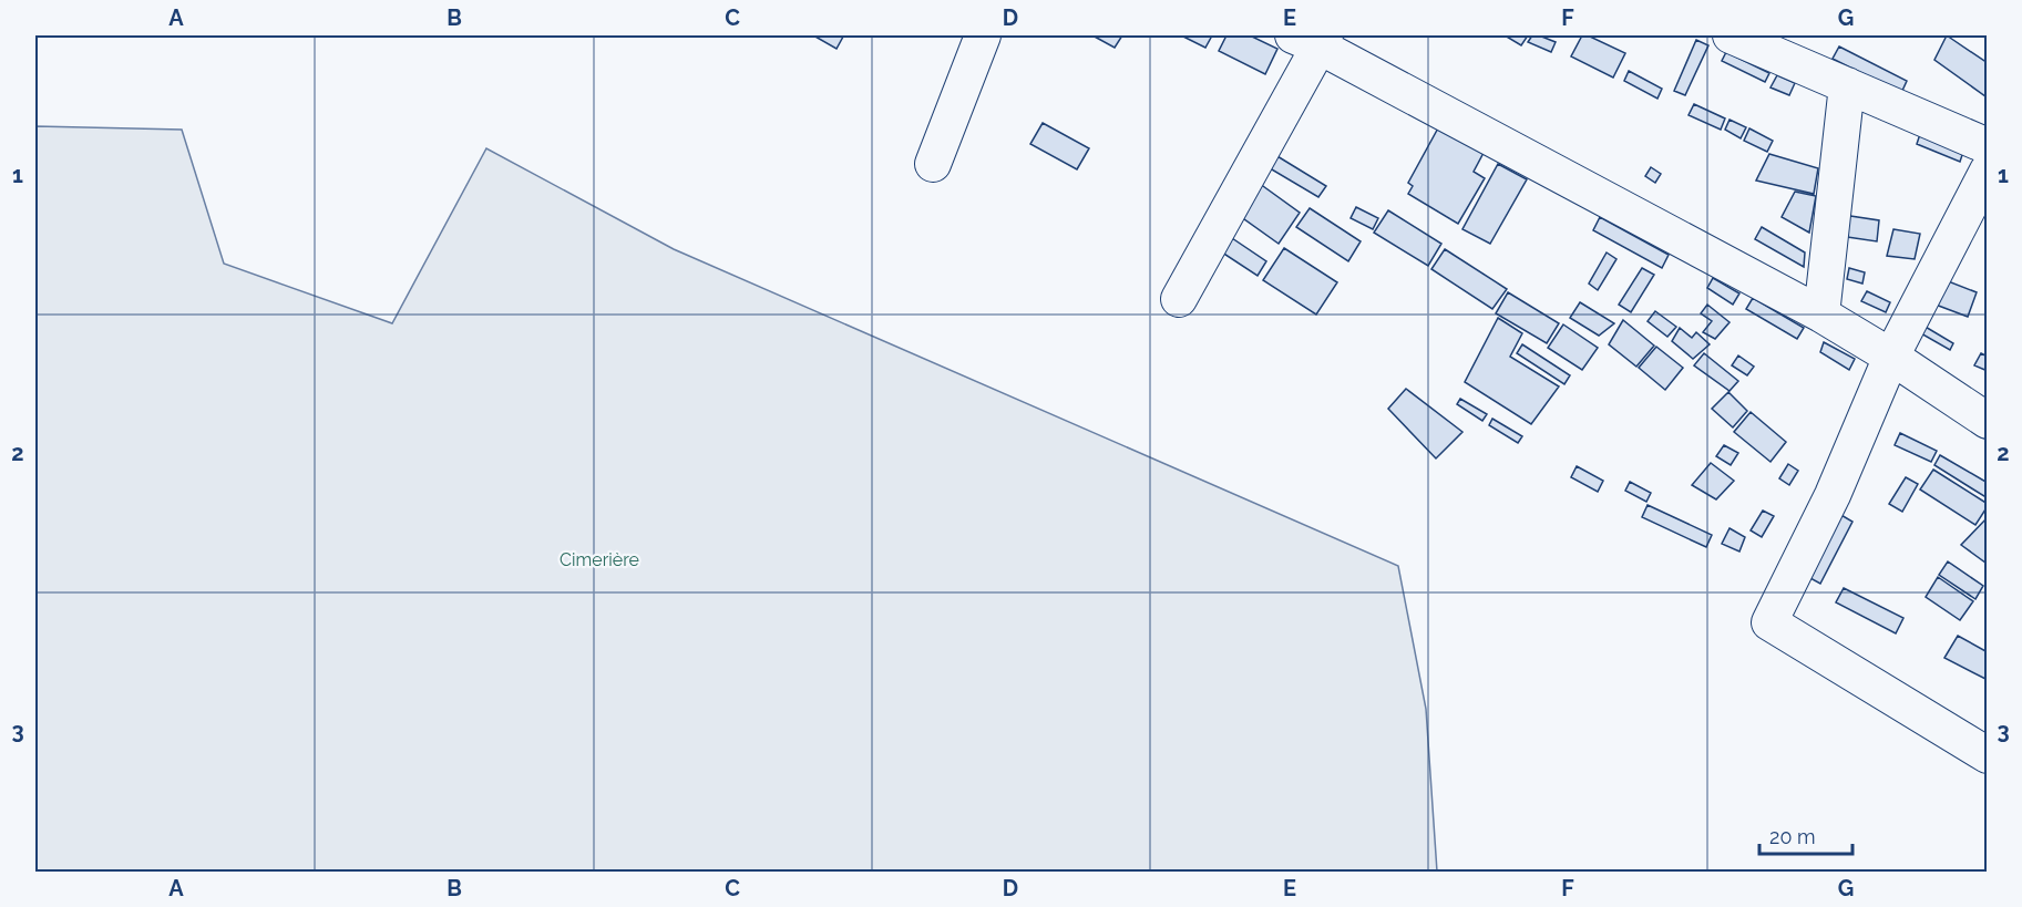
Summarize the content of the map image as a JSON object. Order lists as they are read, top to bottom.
{
  "parks": ["Cimerière"],
  "scale_bar": "20 m",
  "grid": {
    "columns": [
      "A",
      "B",
      "C",
      "D",
      "E",
      "F",
      "G"
    ],
    "rows": ["1", "2", "3"]
  }
}
